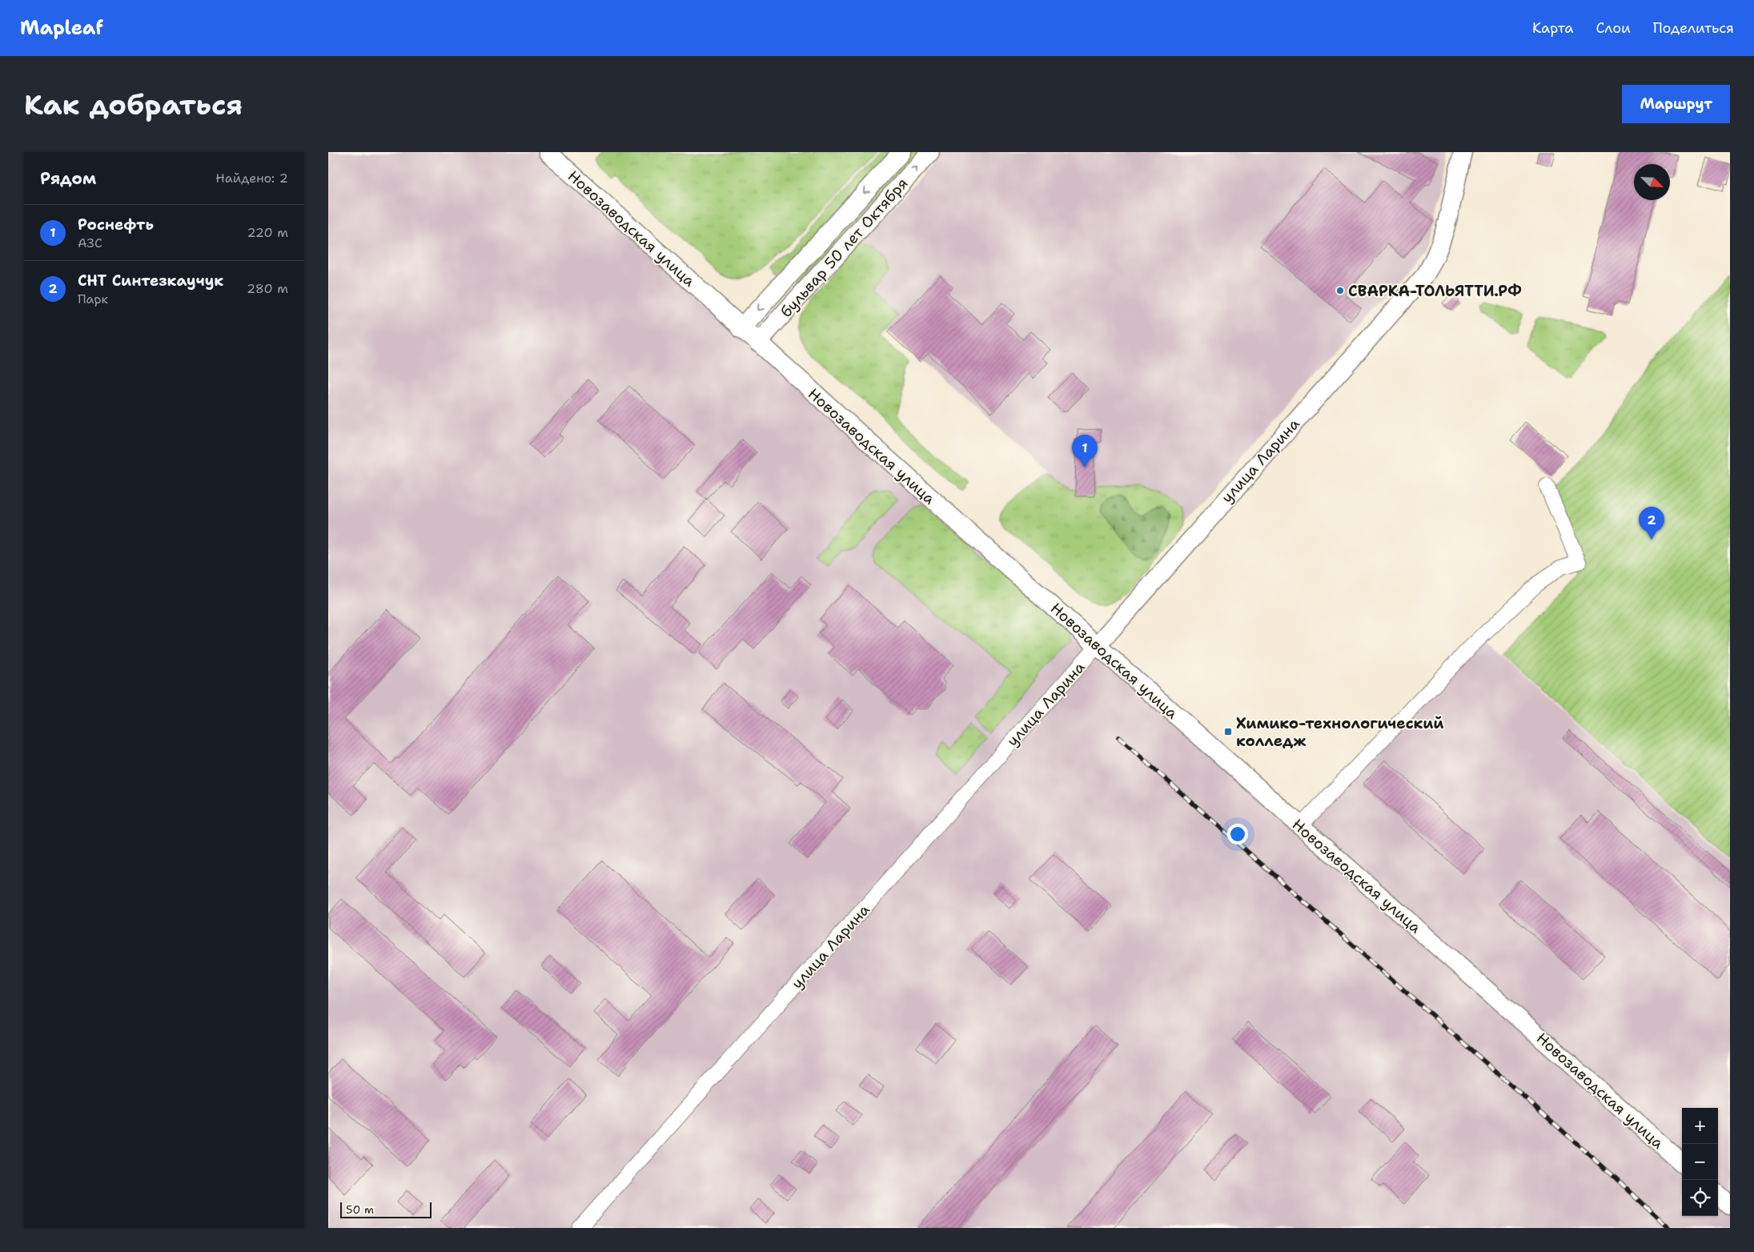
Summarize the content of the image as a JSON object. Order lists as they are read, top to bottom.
{
  "streets": {
    "main road": ["Новозаводская улица", "бульвар 50 лет Октября", "улица Ларина"]
  },
  "crossings": [
    ["Новозаводская улица", "бульвар 50 лет Октября"],
    ["Новозаводская улица", "улица Ларина"]
  ],
  "places": {
    "other": ["СВАРКА-ТОЛЬЯТТИ.РФ"],
    "transit": ["Химико-технологический колледж"]
  },
  "scale_bar": "50 m",
  "north": "bottom right",
  "page": {
    "header": "Mapleaf",
    "nav": ["Карта", "Слои", "Поделиться"],
    "buttons": "Маршрут",
    "title": "Как добраться",
    "heading": ["Рядом", "Найдено: 2"],
    "list": [
      {
        "mark": "1",
        "name": "Роснефть",
        "note": "АЗС",
        "value": "220 m"
      },
      {
        "mark": "2",
        "name": "СНТ Синтезкаучук",
        "note": "Парк",
        "value": "280 m"
      }
    ],
    "pins": ["1", "2"],
    "map_buttons": ["+", "−"],
    "scale": "50 m"
  }
}
